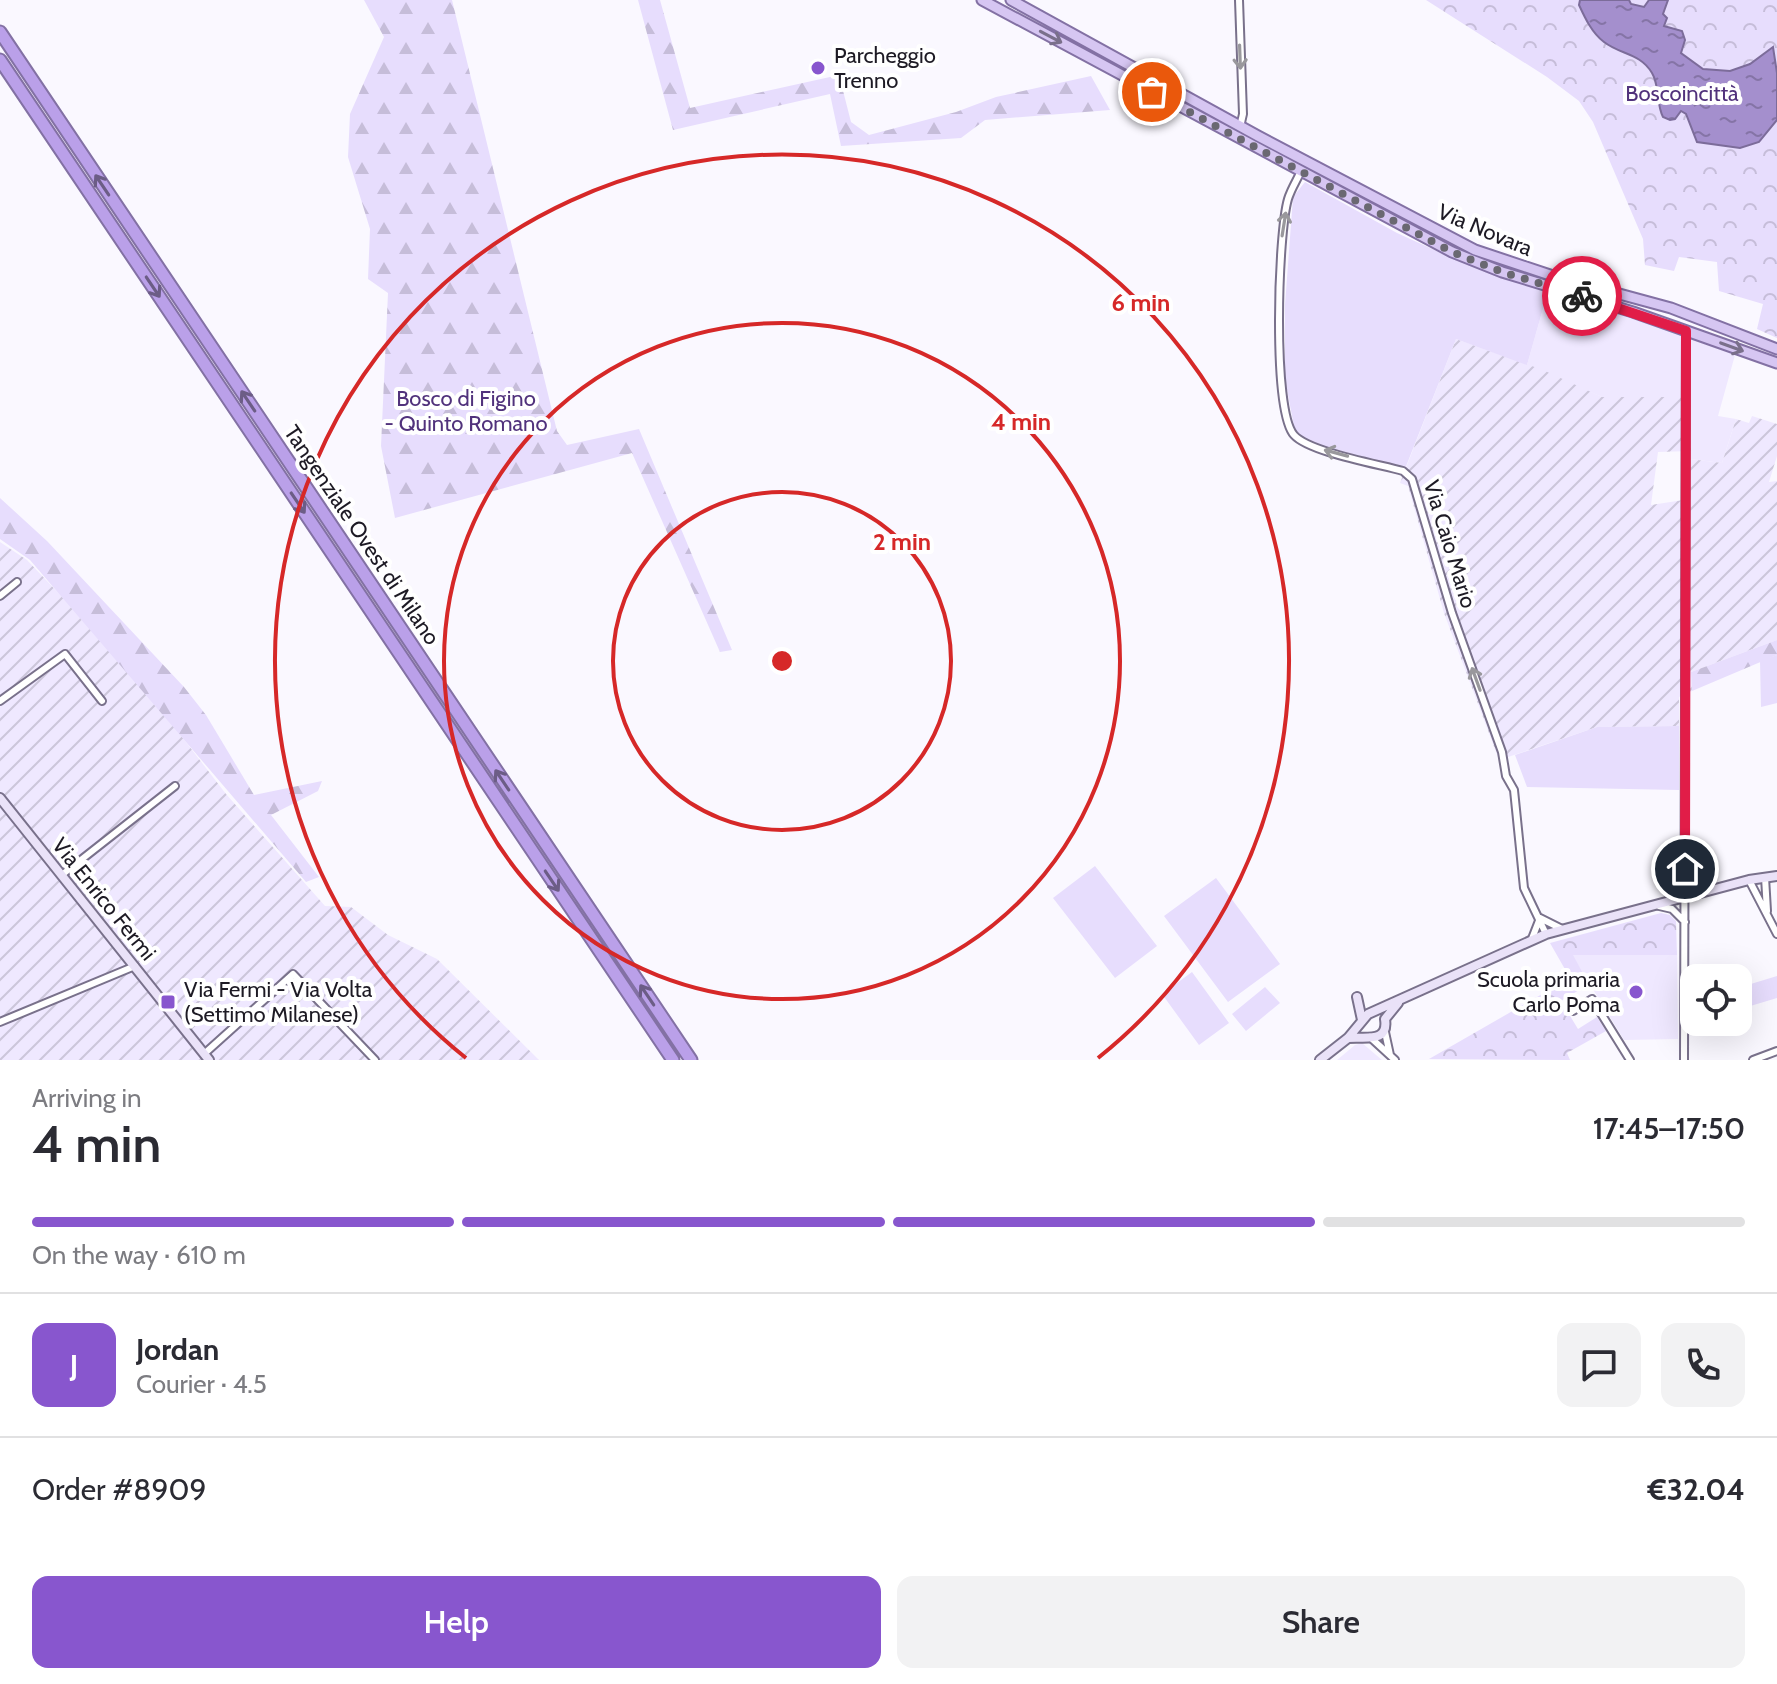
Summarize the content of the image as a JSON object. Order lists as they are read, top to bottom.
{
  "streets": {
    "highway": ["Tangenziale Ovest di Milano"],
    "main road": ["Via Novara"],
    "street": ["Via Caio Mario", "Via Enrico Fermi"]
  },
  "crossings": [
    ["Via Novara", "Via Caio Mario"]
  ],
  "one_way": ["Via Caio Mario"],
  "parks": ["Boscoincittà", "Bosco di Figino - Quinto Romano"],
  "places": {
    "other": ["Parcheggio Trenno", "Scuola primaria Carlo Poma"],
    "transit": ["Via Fermi - Via Volta (Settimo Milanese)"]
  },
  "page": {
    "heading": ["4 min", "Arriving in", "17:45–17:50"],
    "panel": [
      "Jordan",
      "Courier · 4.5",
      "Order #8909",
      "€32.04"
    ],
    "bar": "On the way · 610 m",
    "round": "J",
    "buttons": ["Help", "Share"]
  },
  "rings": ["6 min", "4 min", "2 min"]
}
